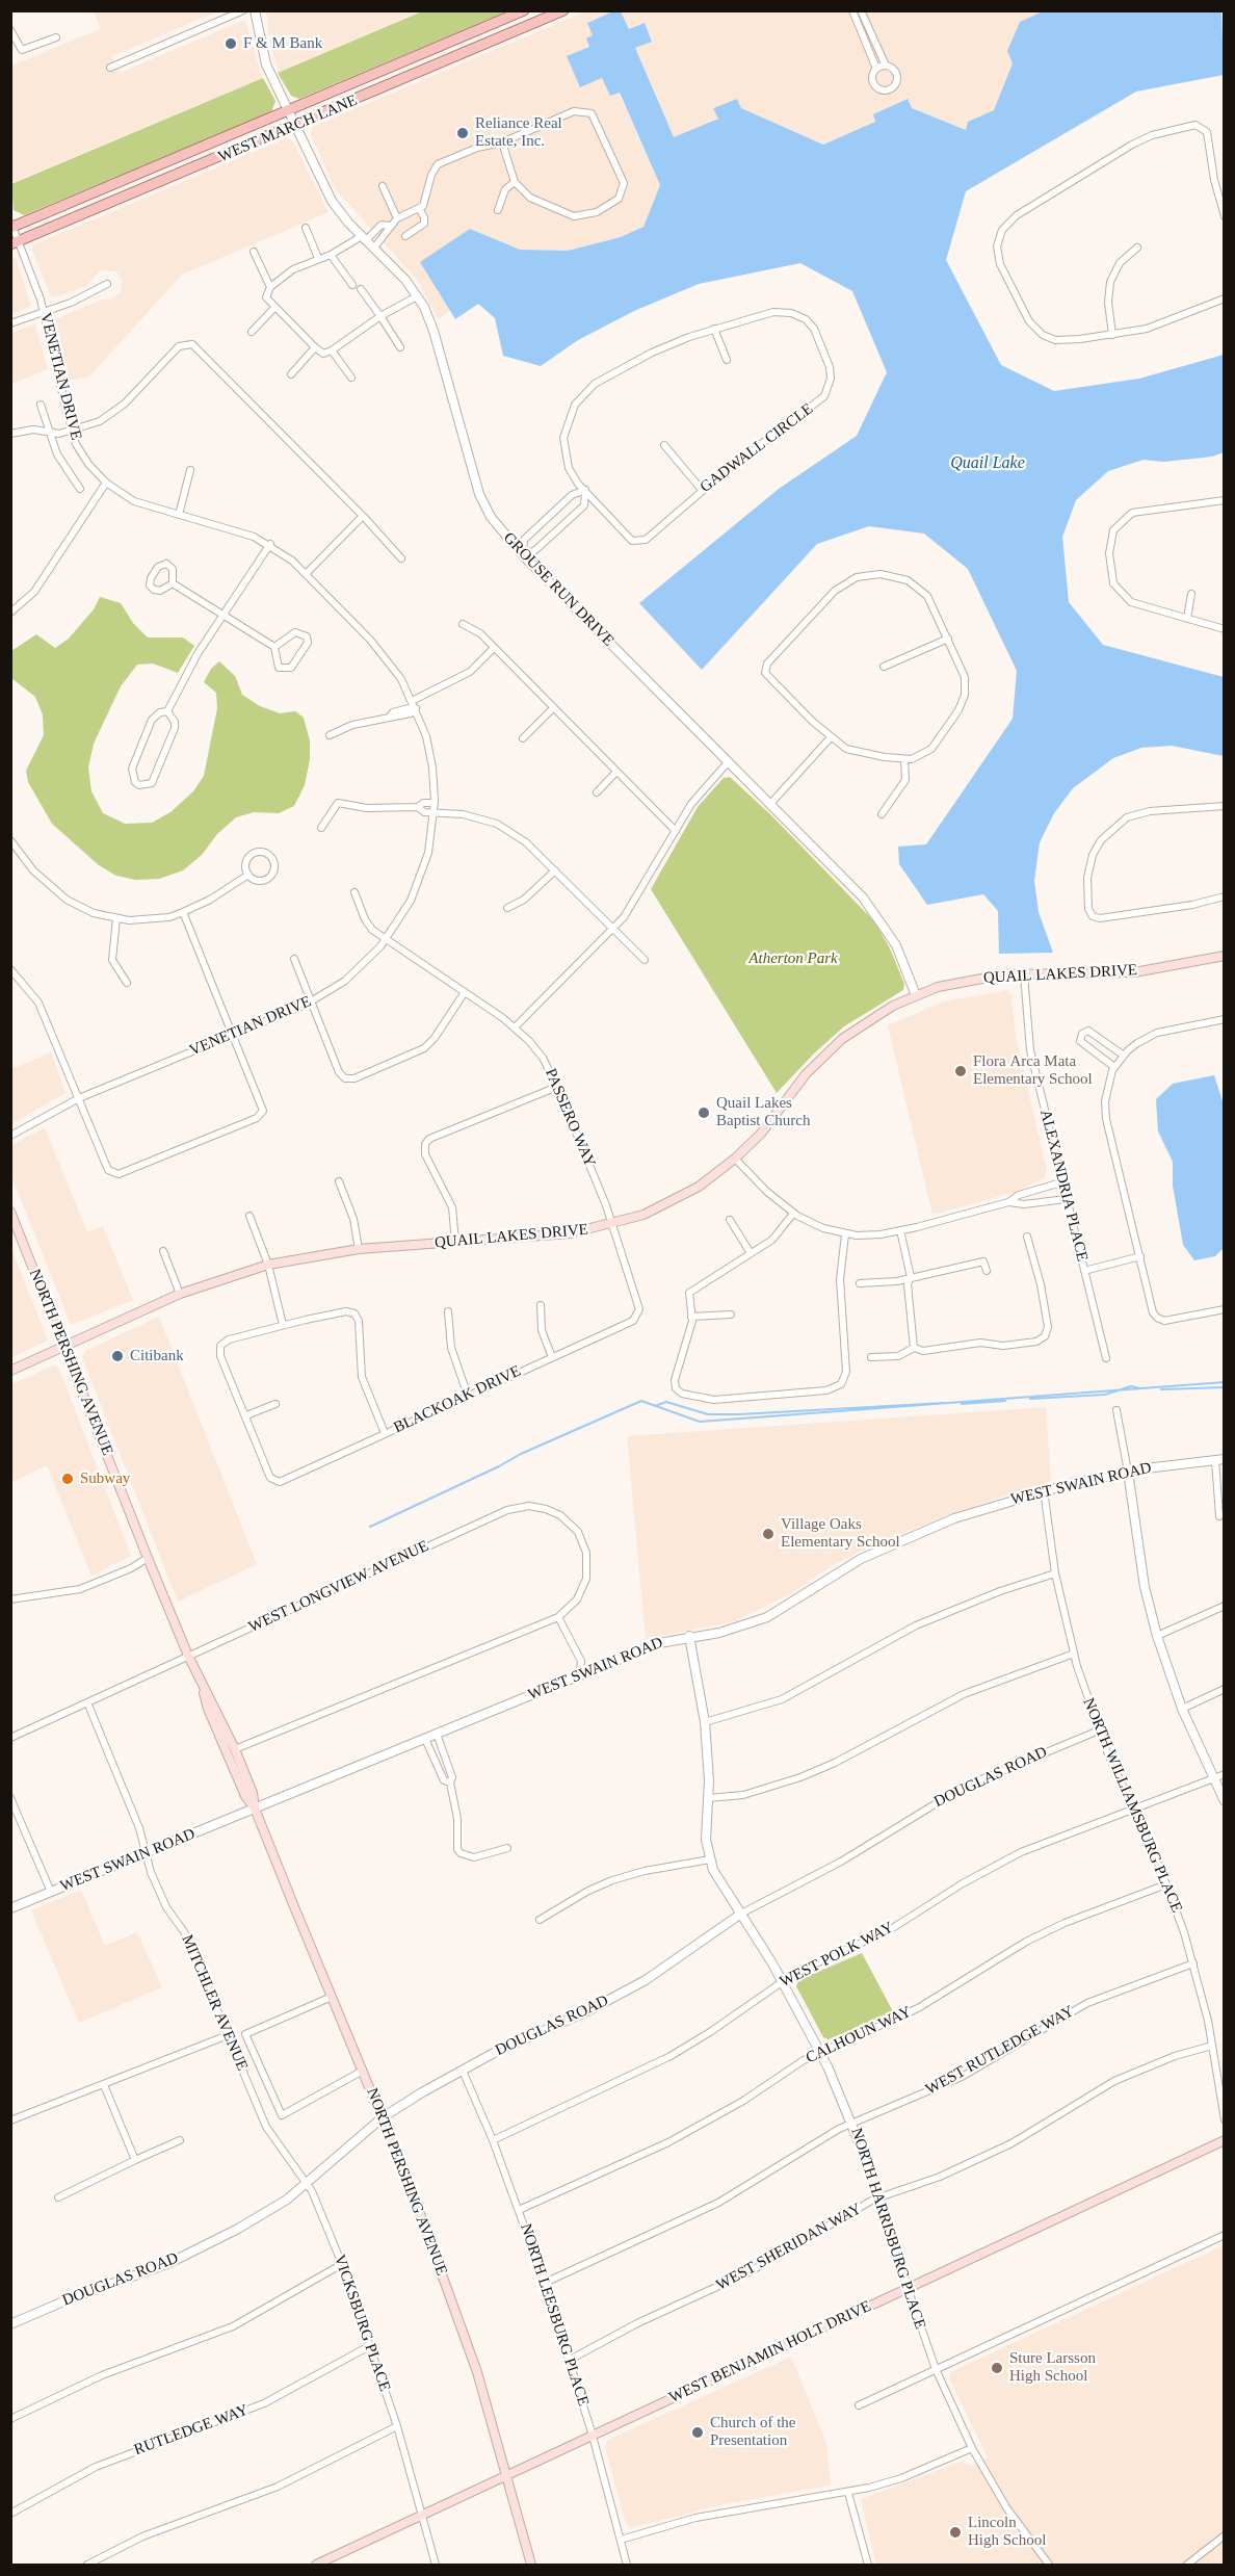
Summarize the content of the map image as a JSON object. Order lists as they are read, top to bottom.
{
  "streets": {
    "main road": [
      "WEST MARCH LANE",
      "QUAIL LAKES DRIVE",
      "NORTH PERSHING AVENUE",
      "WEST BENJAMIN HOLT DRIVE"
    ],
    "street": [
      "VENETIAN DRIVE",
      "GADWALL CIRCLE",
      "GROUSE RUN DRIVE",
      "PASSERO WAY",
      "ALEXANDRIA PLACE",
      "BLACKOAK DRIVE",
      "WEST SWAIN ROAD",
      "WEST LONGVIEW AVENUE",
      "DOUGLAS ROAD",
      "NORTH WILLIAMSBURG PLACE",
      "WEST POLK WAY",
      "MITCHLER AVENUE",
      "CALHOUN WAY",
      "WEST RUTLEDGE WAY",
      "NORTH HARRISBURG PLACE",
      "WEST SHERIDAN WAY",
      "NORTH LEESBURG PLACE",
      "VICKSBURG PLACE",
      "RUTLEDGE WAY"
    ]
  },
  "crossings": [
    ["WEST MARCH LANE", "VENETIAN DRIVE"],
    ["WEST MARCH LANE", "GROUSE RUN DRIVE"],
    ["VENETIAN DRIVE", "PASSERO WAY"],
    ["GROUSE RUN DRIVE", "QUAIL LAKES DRIVE"],
    ["QUAIL LAKES DRIVE", "PASSERO WAY"],
    ["QUAIL LAKES DRIVE", "ALEXANDRIA PLACE"],
    ["QUAIL LAKES DRIVE", "NORTH PERSHING AVENUE"],
    ["PASSERO WAY", "BLACKOAK DRIVE"],
    ["NORTH PERSHING AVENUE", "WEST SWAIN ROAD"],
    ["NORTH PERSHING AVENUE", "WEST LONGVIEW AVENUE"],
    ["NORTH PERSHING AVENUE", "DOUGLAS ROAD"],
    ["NORTH PERSHING AVENUE", "WEST BENJAMIN HOLT DRIVE"],
    ["WEST SWAIN ROAD", "NORTH WILLIAMSBURG PLACE"],
    ["WEST SWAIN ROAD", "MITCHLER AVENUE"],
    ["WEST SWAIN ROAD", "NORTH HARRISBURG PLACE"],
    ["WEST LONGVIEW AVENUE", "MITCHLER AVENUE"],
    ["DOUGLAS ROAD", "NORTH WILLIAMSBURG PLACE"],
    ["DOUGLAS ROAD", "NORTH HARRISBURG PLACE"],
    ["DOUGLAS ROAD", "NORTH LEESBURG PLACE"],
    ["DOUGLAS ROAD", "VICKSBURG PLACE"],
    ["NORTH WILLIAMSBURG PLACE", "WEST POLK WAY"],
    ["NORTH WILLIAMSBURG PLACE", "CALHOUN WAY"],
    ["NORTH WILLIAMSBURG PLACE", "WEST RUTLEDGE WAY"],
    ["NORTH WILLIAMSBURG PLACE", "WEST SHERIDAN WAY"],
    ["WEST POLK WAY", "NORTH HARRISBURG PLACE"],
    ["WEST POLK WAY", "NORTH LEESBURG PLACE"],
    ["MITCHLER AVENUE", "VICKSBURG PLACE"],
    ["CALHOUN WAY", "NORTH HARRISBURG PLACE"],
    ["CALHOUN WAY", "NORTH LEESBURG PLACE"],
    ["WEST RUTLEDGE WAY", "NORTH HARRISBURG PLACE"],
    ["WEST RUTLEDGE WAY", "NORTH LEESBURG PLACE"],
    ["NORTH HARRISBURG PLACE", "WEST SHERIDAN WAY"],
    ["NORTH HARRISBURG PLACE", "WEST BENJAMIN HOLT DRIVE"],
    ["WEST SHERIDAN WAY", "NORTH LEESBURG PLACE"],
    ["NORTH LEESBURG PLACE", "WEST BENJAMIN HOLT DRIVE"],
    ["VICKSBURG PLACE", "WEST BENJAMIN HOLT DRIVE"],
    ["VICKSBURG PLACE", "RUTLEDGE WAY"]
  ],
  "water": ["Quail Lake"],
  "parks": ["Atherton Park"],
  "places": [
    "F & M Bank",
    "Reliance Real Estate, Inc.",
    "Flora Arca Mata Elementary School",
    "Quail Lakes Baptist Church",
    "Citibank",
    "Subway",
    "Village Oaks Elementary School",
    "Sture Larsson High School",
    "Church of the Presentation",
    "Lincoln High School"
  ]
}
